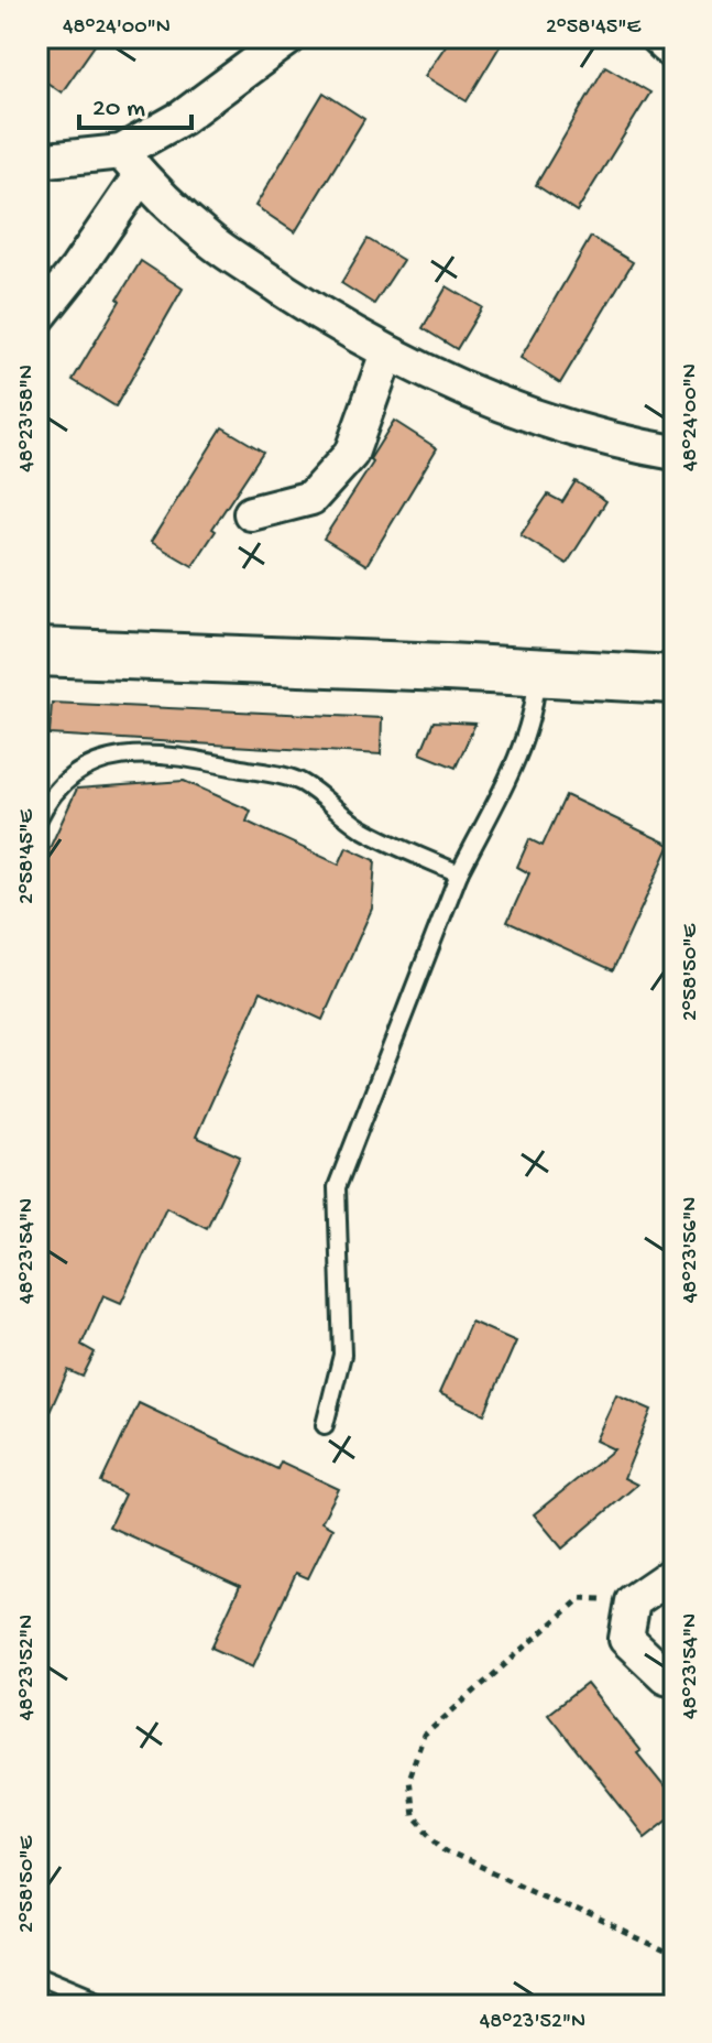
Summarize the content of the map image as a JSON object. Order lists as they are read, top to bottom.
{
  "scale_bar": "20 m",
  "coordinates": [
    "48°24'00\"N",
    "2°58'45\"E",
    "48°23'58\"N",
    "2°58'50\"E",
    "48°23'56\"N",
    "48°23'54\"N",
    "48°23'52\"N"
  ]
}
